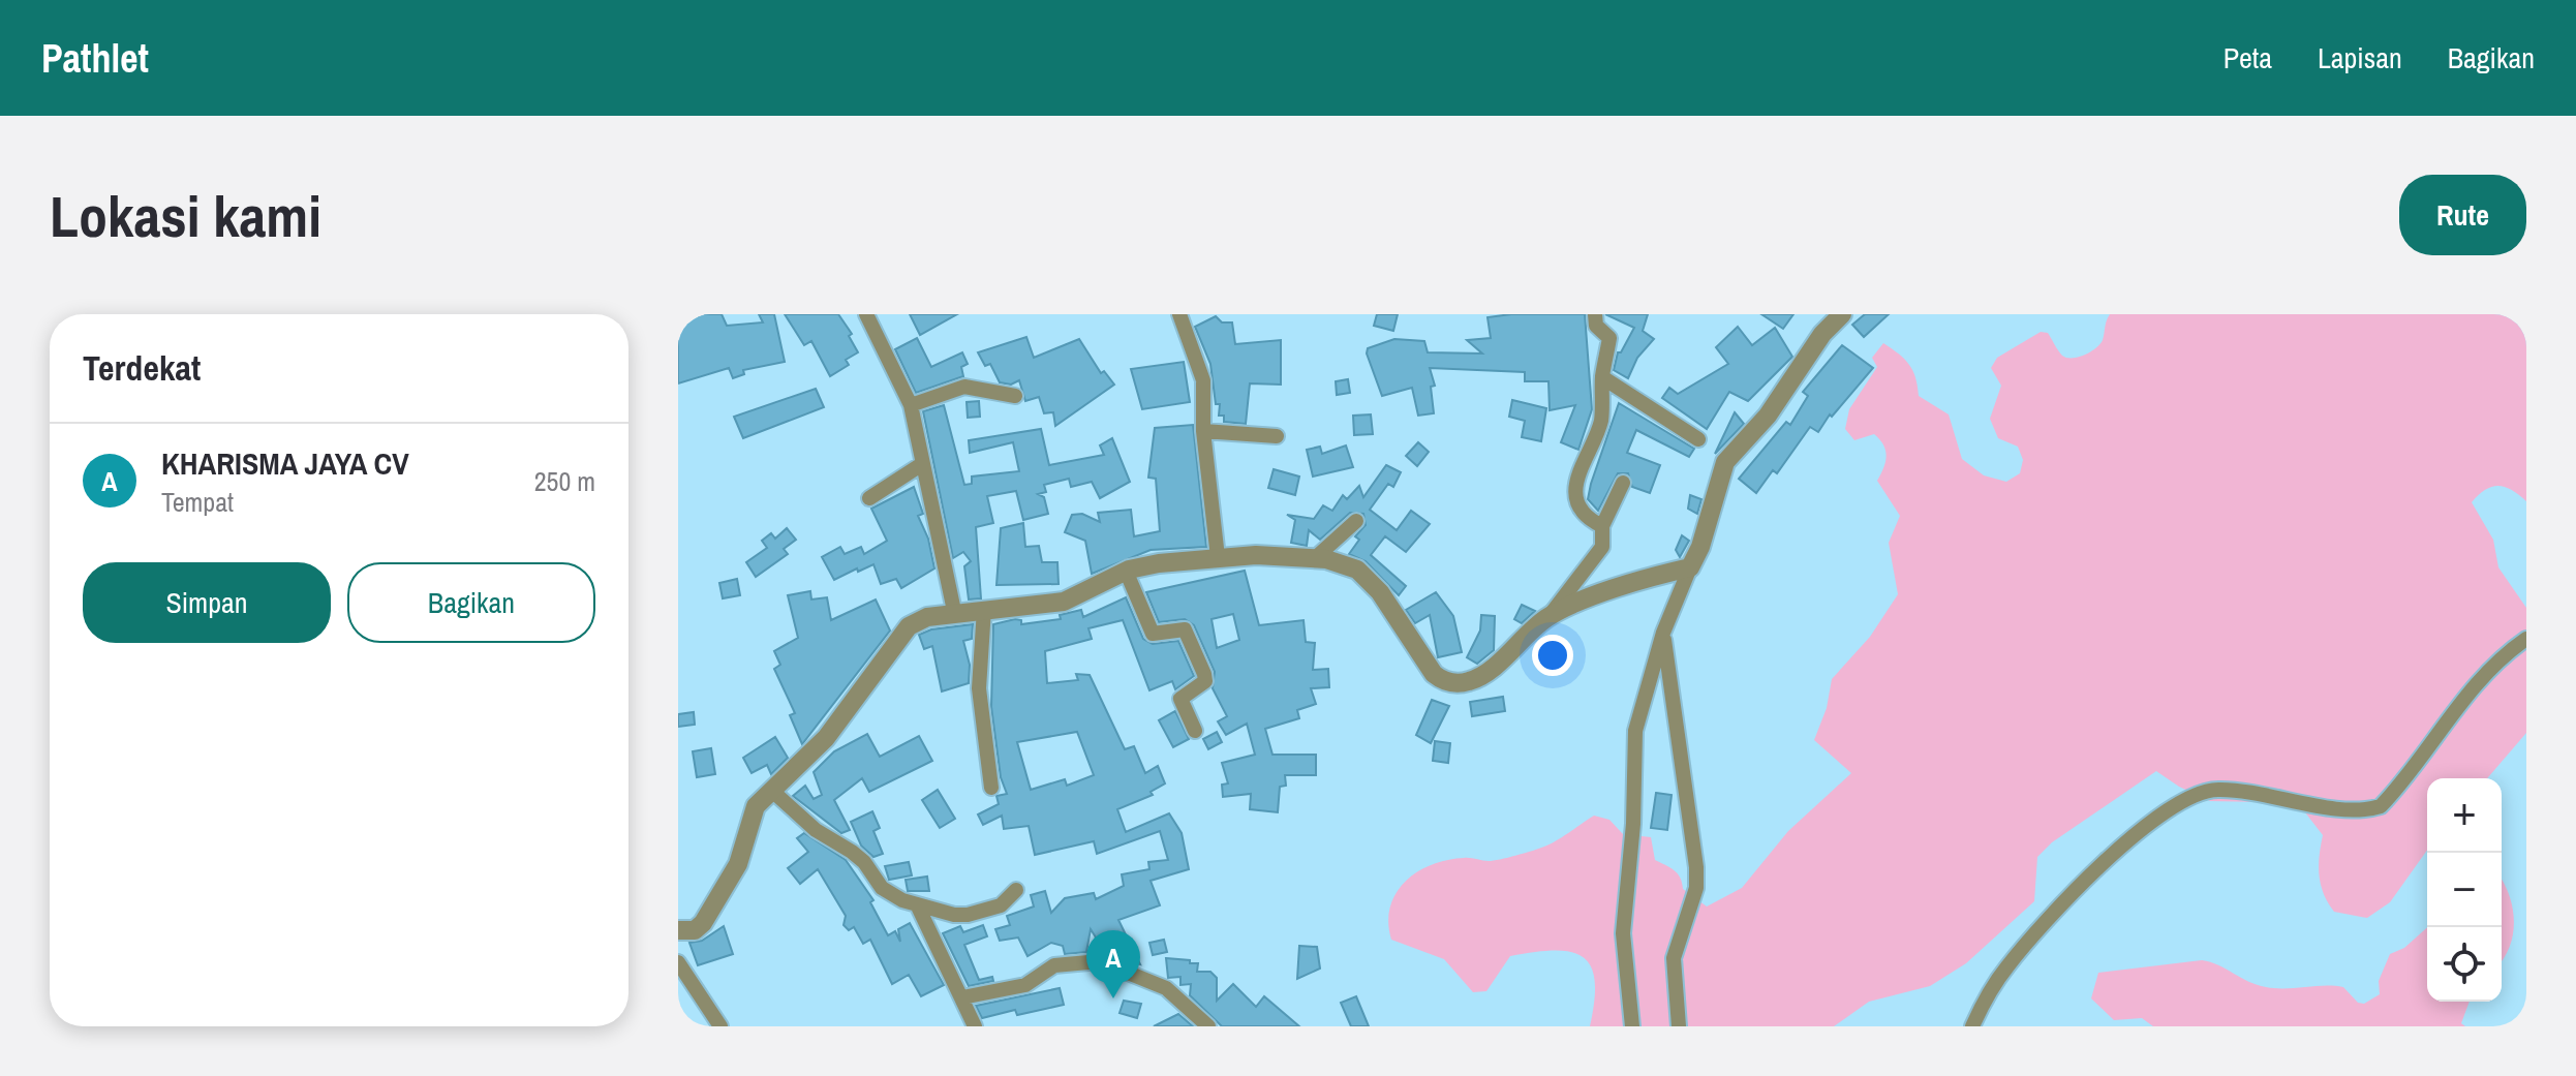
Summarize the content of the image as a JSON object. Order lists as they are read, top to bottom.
{
  "page": {
    "header": "Pathlet",
    "nav": ["Peta", "Lapisan", "Bagikan"],
    "buttons": [
      "Rute",
      ["Simpan", "Bagikan"]
    ],
    "title": "Lokasi kami",
    "heading": "Terdekat",
    "list": [
      {
        "mark": "A",
        "name": "KHARISMA JAYA CV",
        "note": "Tempat",
        "value": "250 m"
      }
    ],
    "map_buttons": ["+", "−"],
    "pins": "A"
  }
}
